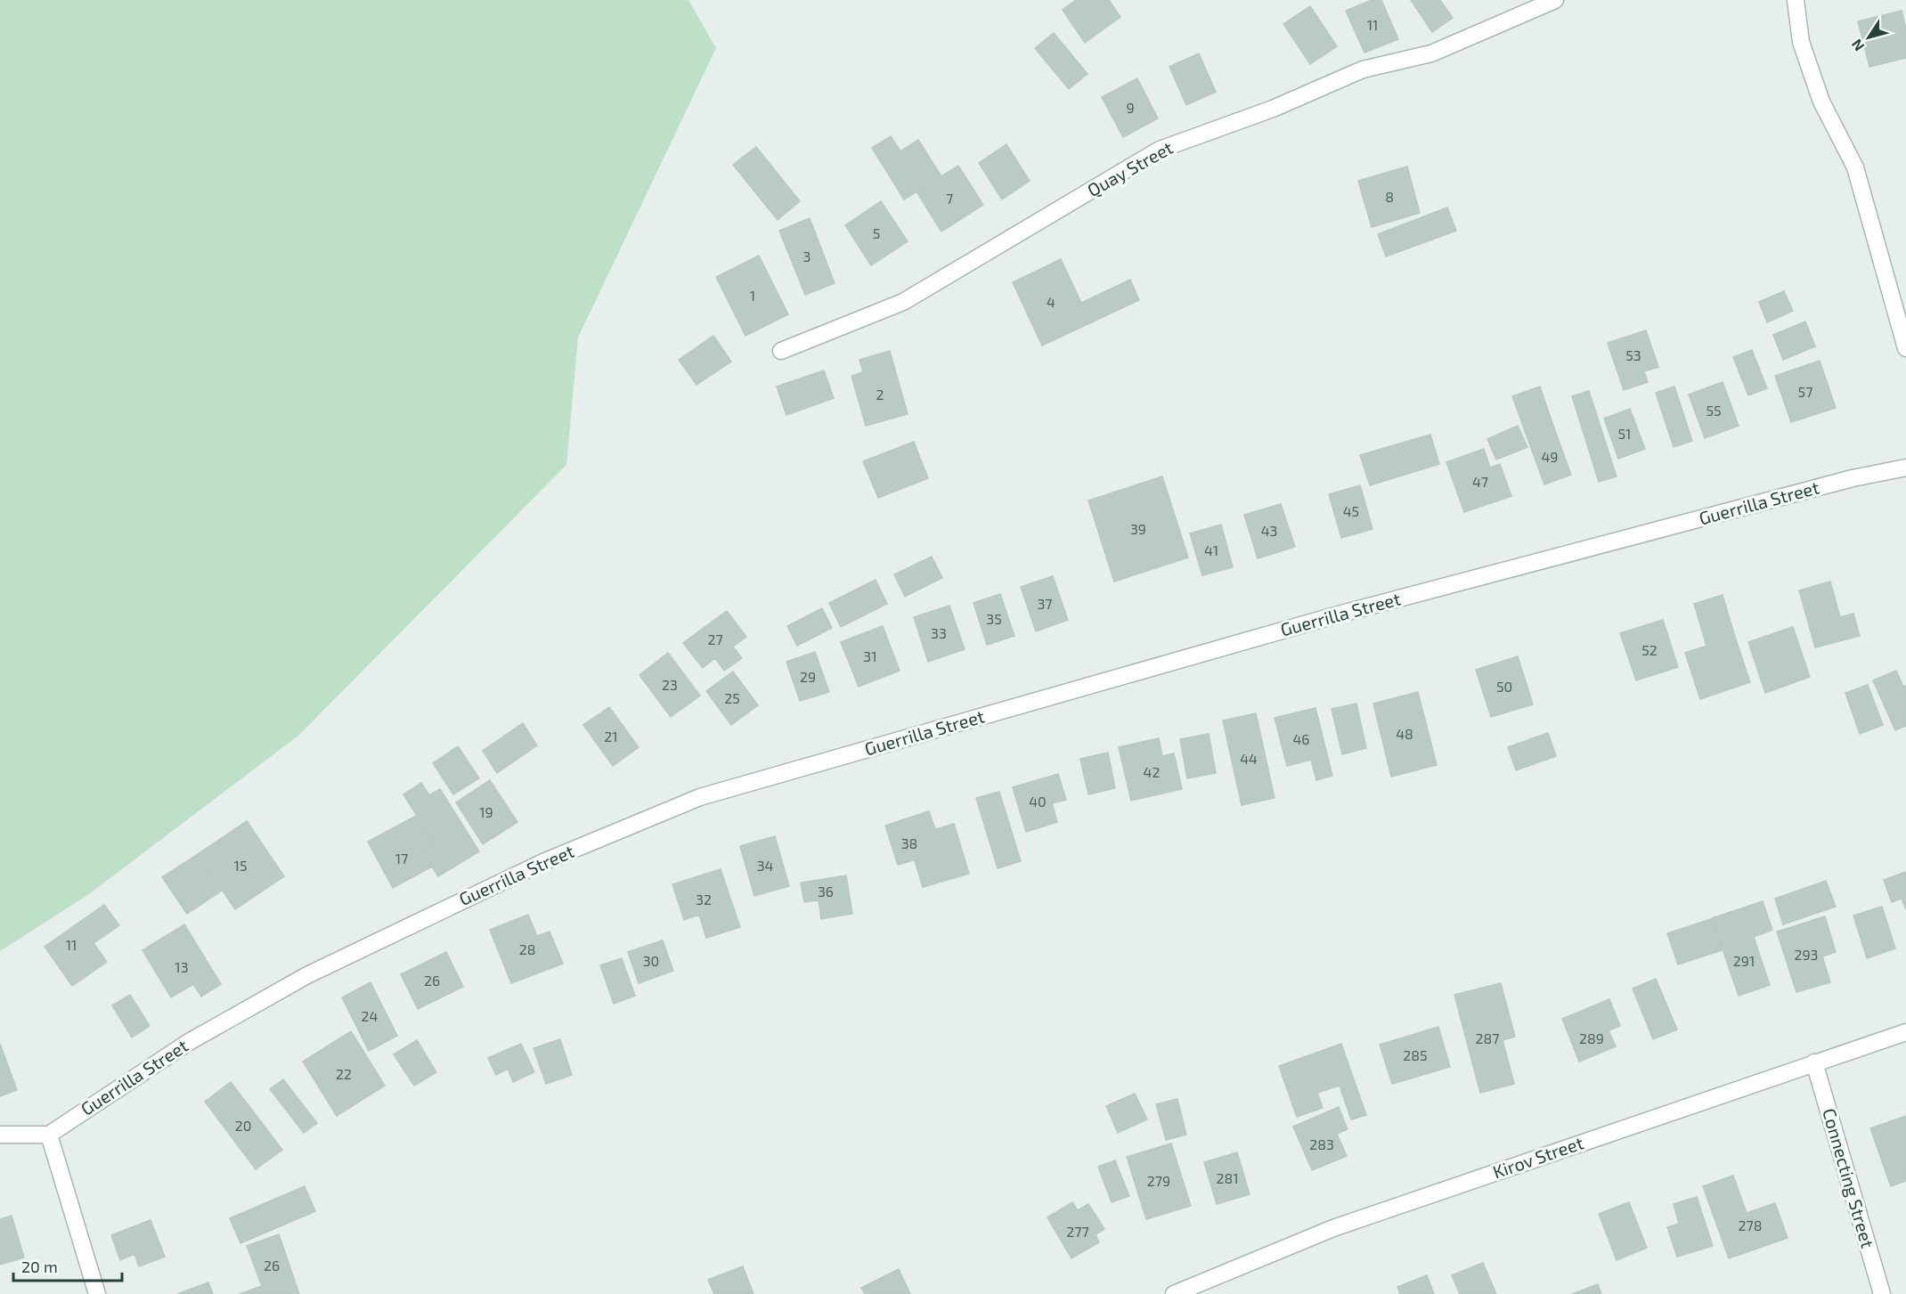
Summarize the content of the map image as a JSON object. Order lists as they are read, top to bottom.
{
  "streets": {
    "street": [
      "Quay Street",
      "Guerrilla Street",
      "Kirov Street",
      "Connecting Street"
    ]
  },
  "crossings": [
    ["Kirov Street", "Connecting Street"]
  ],
  "house_numbers": [
    "11",
    "9",
    "8",
    "7",
    "5",
    "3",
    "1",
    "4",
    "53",
    "57",
    "2",
    "55",
    "51",
    "49",
    "47",
    "45",
    "39",
    "43",
    "41",
    "37",
    "35",
    "33",
    "27",
    "52",
    "31",
    "29",
    "23",
    "50",
    "25",
    "48",
    "21",
    "46",
    "44",
    "42",
    "40",
    "19",
    "38",
    "17",
    "15",
    "34",
    "36",
    "32",
    "11",
    "28",
    "293",
    "30",
    "291",
    "13",
    "26",
    "24",
    "287",
    "289",
    "285",
    "22",
    "20",
    "283",
    "281",
    "279",
    "278",
    "277",
    "26"
  ],
  "scale_bar": "20 m",
  "north": "bottom left"
}
